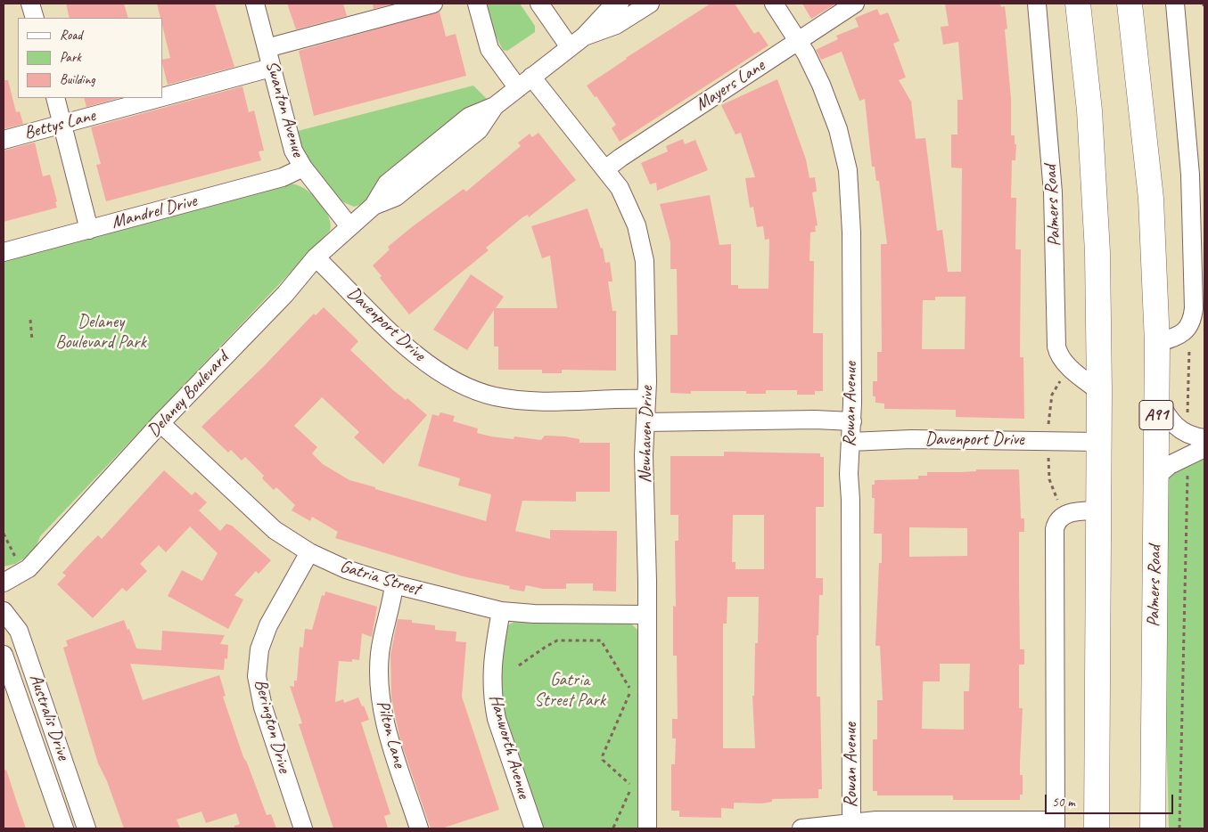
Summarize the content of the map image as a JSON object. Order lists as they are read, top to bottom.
{
  "streets": {
    "highway": ["Palmers Road", "A91"],
    "street": [
      "Mayers Lane",
      "Swanton Avenue",
      "Bettys Lane",
      "Mandrel Drive",
      "Davenport Drive",
      "Delaney Boulevard",
      "Rowan Avenue",
      "Newhaven Drive",
      "Gatria Street",
      "Australis Drive",
      "Berington Drive",
      "Pilton Lane",
      "Hanworth Avenue"
    ]
  },
  "crossings": [
    ["Mayers Lane", "Rowan Avenue"],
    ["Mayers Lane", "Newhaven Drive"],
    ["Swanton Avenue", "Bettys Lane"],
    ["Swanton Avenue", "Mandrel Drive"],
    ["Swanton Avenue", "Delaney Boulevard"],
    ["Davenport Drive", "Delaney Boulevard"],
    ["Davenport Drive", "Rowan Avenue"],
    ["Davenport Drive", "Newhaven Drive"],
    ["Delaney Boulevard", "Newhaven Drive"],
    ["Delaney Boulevard", "Gatria Street"],
    ["Newhaven Drive", "Gatria Street"],
    ["Gatria Street", "Berington Drive"],
    ["Gatria Street", "Pilton Lane"],
    ["Gatria Street", "Hanworth Avenue"]
  ],
  "parks": ["Delaney Boulevard Park", "Gatria Street Park"],
  "legend": ["Road", "Park", "Building"],
  "scale_bar": "50 m"
}
